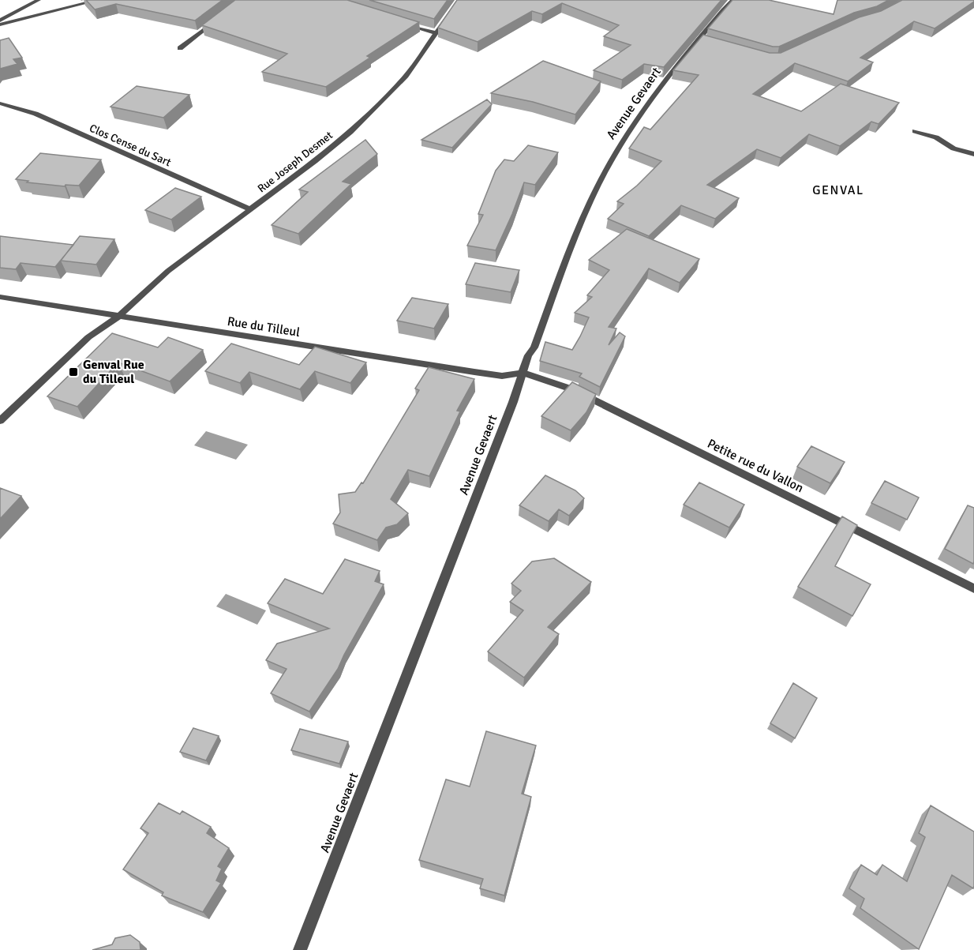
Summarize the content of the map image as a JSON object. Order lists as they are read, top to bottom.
{
  "streets": {
    "street": [
      "Avenue Gevaert",
      "Clos Cense du Sart",
      "Rue Joseph Desmet",
      "Rue du Tilleul",
      "Petite rue du Vallon"
    ]
  },
  "crossings": [
    ["Avenue Gevaert", "Rue du Tilleul"],
    ["Avenue Gevaert", "Petite rue du Vallon"],
    ["Clos Cense du Sart", "Rue Joseph Desmet"],
    ["Rue Joseph Desmet", "Rue du Tilleul"],
    ["Rue du Tilleul", "Petite rue du Vallon"]
  ],
  "districts": ["GENVAL"],
  "places": {
    "transit": ["Genval Rue du Tilleul"]
  }
}
